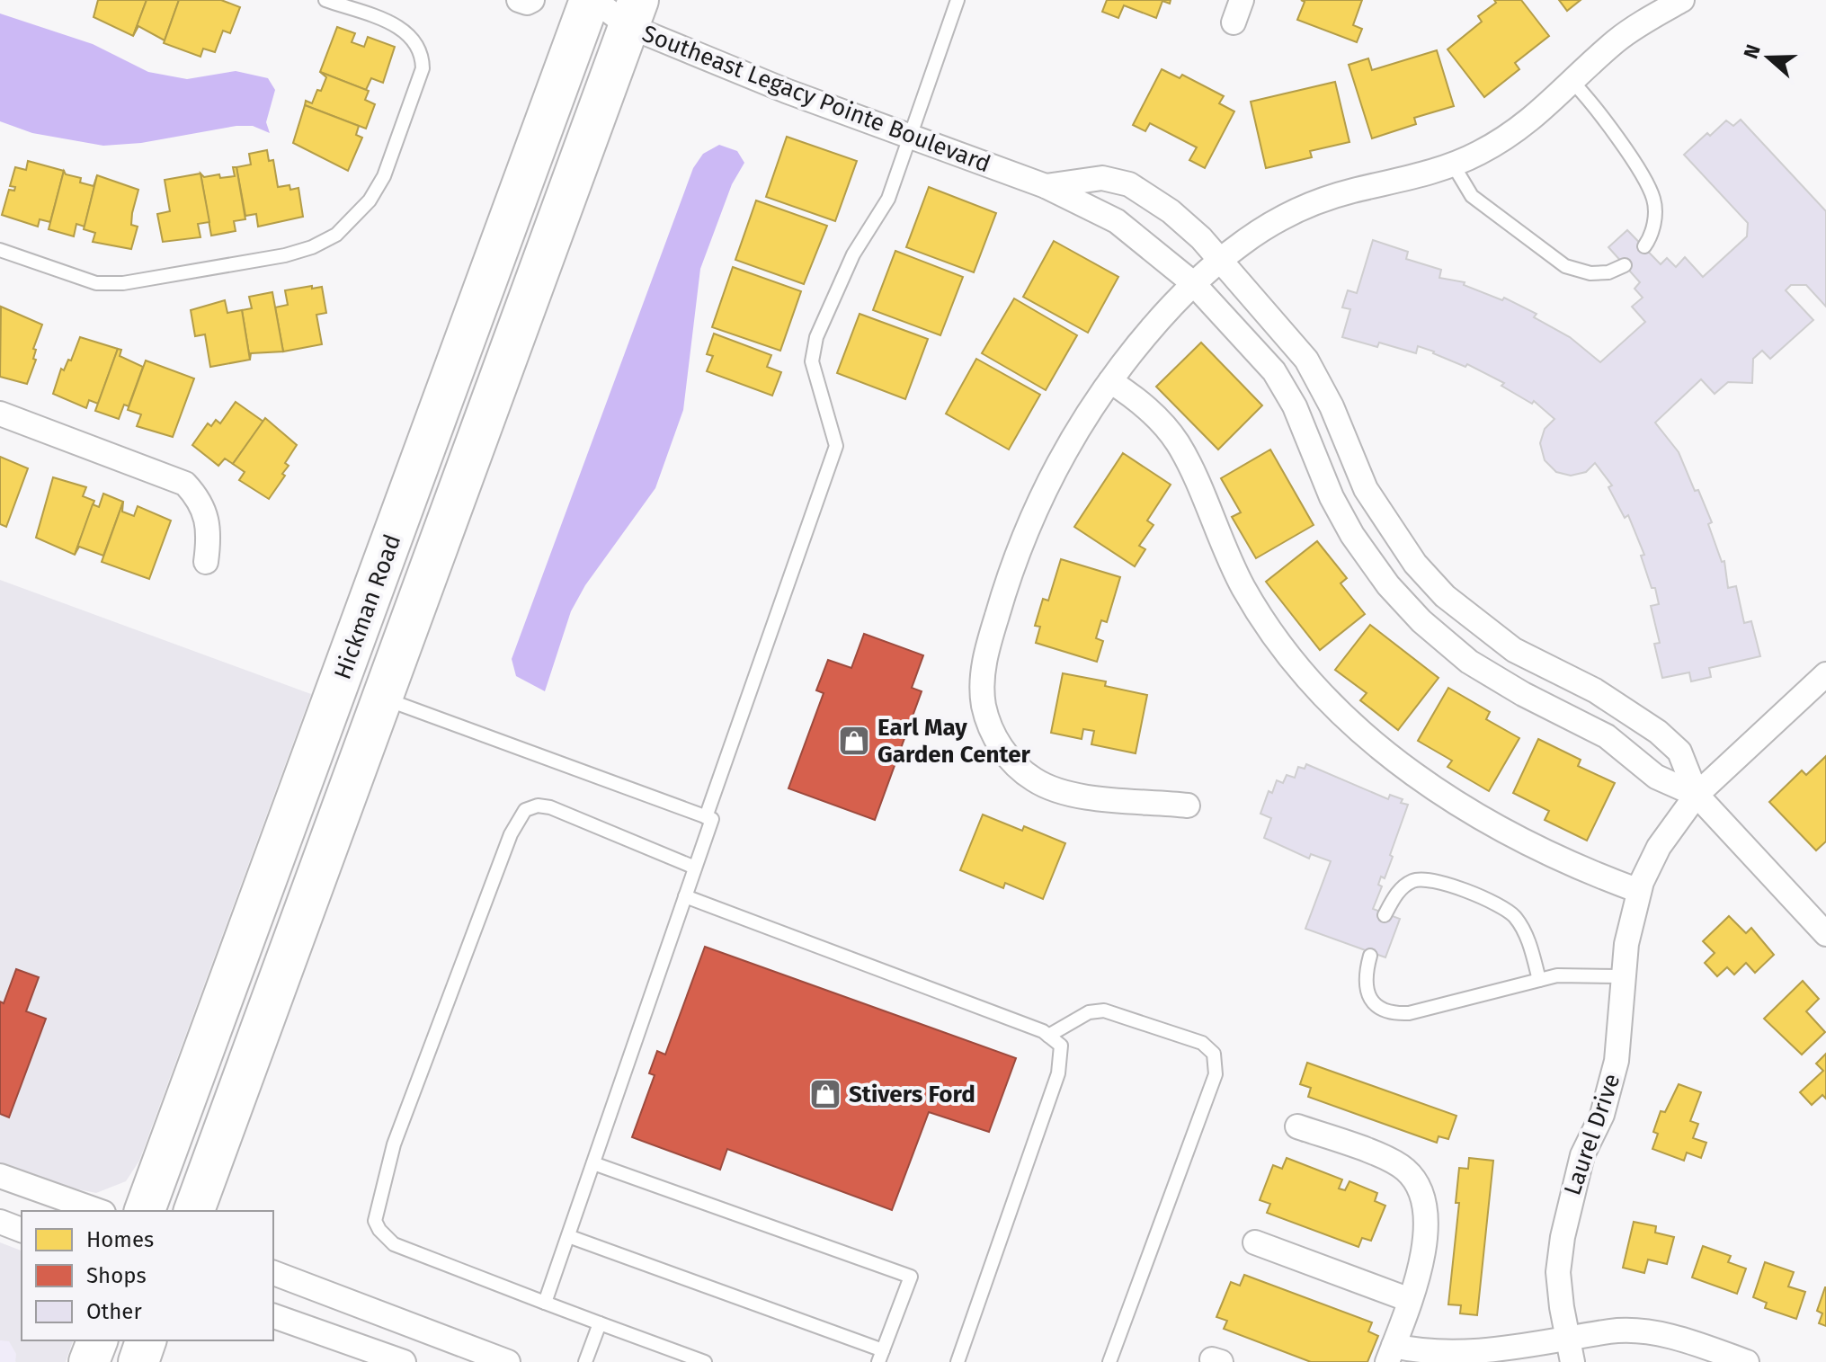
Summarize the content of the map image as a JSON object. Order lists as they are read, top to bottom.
{
  "streets": {
    "highway": ["Hickman Road"],
    "street": ["Southeast Legacy Pointe Boulevard", "Laurel Drive"]
  },
  "crossings": [
    ["Southeast Legacy Pointe Boulevard", "Hickman Road"],
    ["Southeast Legacy Pointe Boulevard", "Laurel Drive"]
  ],
  "places": {
    "shop": ["Earl May Garden Center", "Stivers Ford"]
  },
  "legend": ["Homes", "Shops", "Other"],
  "north": "left"
}
